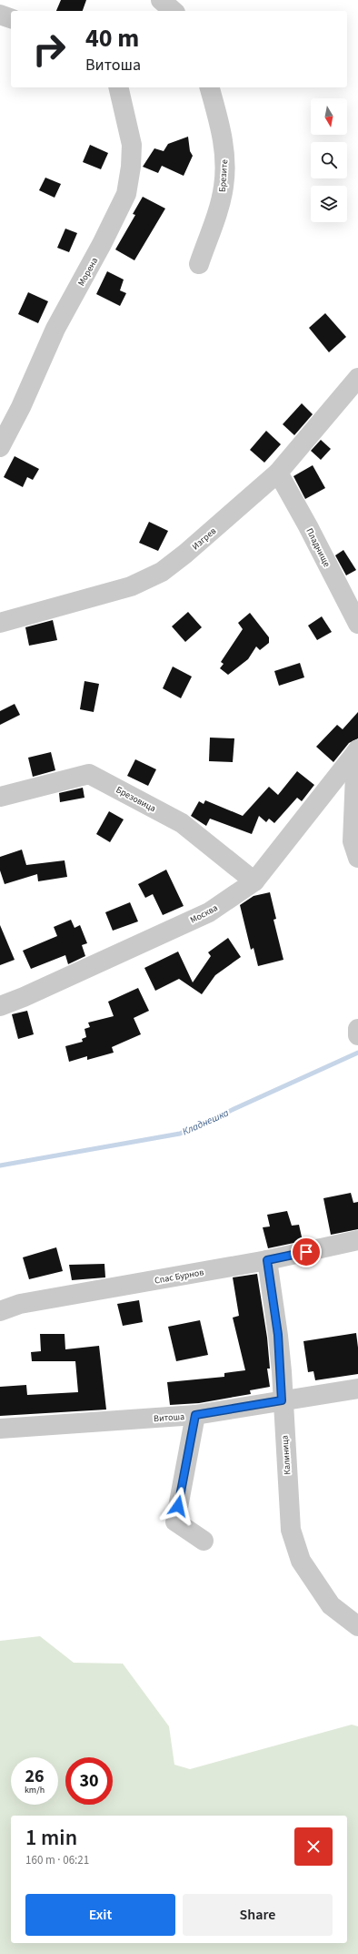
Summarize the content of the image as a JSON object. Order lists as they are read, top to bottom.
{
  "streets": {
    "street": [
      "Брезите",
      "Морена",
      "Изгрев",
      "Пладнище",
      "Брезовица",
      "Москва",
      "Спас Бурнов",
      "Витоша",
      "Калиница"
    ]
  },
  "crossings": [
    ["Изгрев", "Пладнище"],
    ["Брезовица", "Москва"],
    ["Спас Бурнов", "Калиница"],
    ["Витоша", "Калиница"]
  ],
  "water": ["Кладнешка"],
  "north": "bottom",
  "page": {
    "turn": ["40 m", "Витоша"],
    "speed": "26 km/h",
    "limit": "30",
    "heading": ["1 min", "160 m · 06:21"],
    "buttons": ["Exit", "Share"]
  }
}
